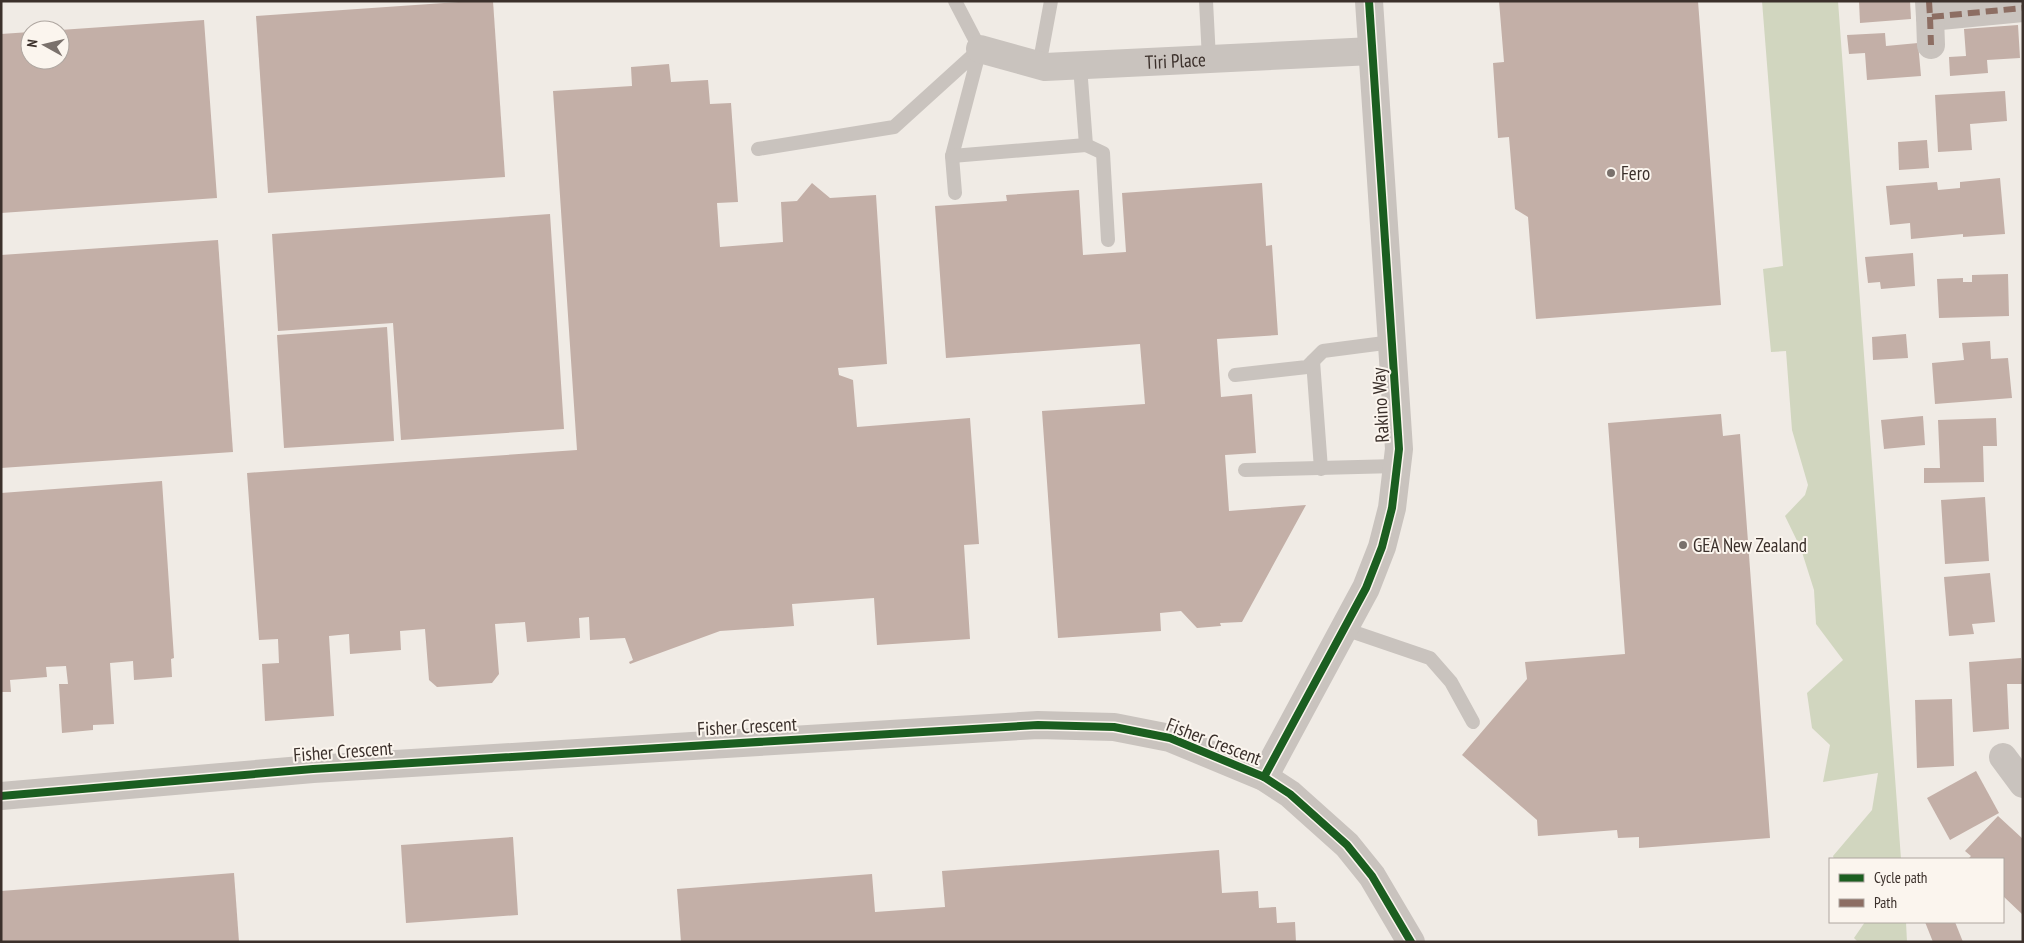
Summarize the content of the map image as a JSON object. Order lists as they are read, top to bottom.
{
  "streets": {
    "street": ["Tiri Place", "Rakino Way", "Fisher Crescent"]
  },
  "crossings": [
    ["Tiri Place", "Rakino Way"],
    ["Rakino Way", "Fisher Crescent"]
  ],
  "places": ["Fero", "GEA New Zealand"],
  "legend": ["Cycle path", "Path"],
  "north": "left"
}
